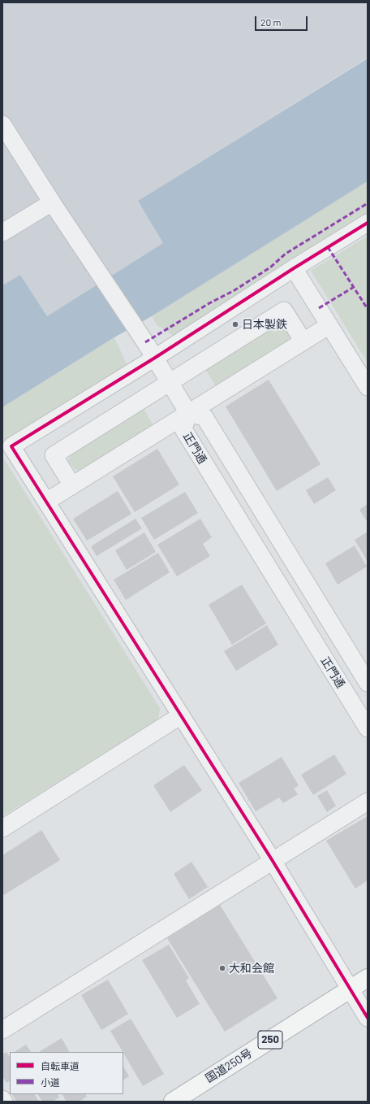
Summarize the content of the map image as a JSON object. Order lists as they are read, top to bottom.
{
  "streets": {
    "highway": ["250", "国道250号"],
    "street": ["正門通"]
  },
  "places": ["日本製鉄", "大和会館"],
  "legend": ["自転車道", "小道"],
  "scale_bar": "20 m"
}
